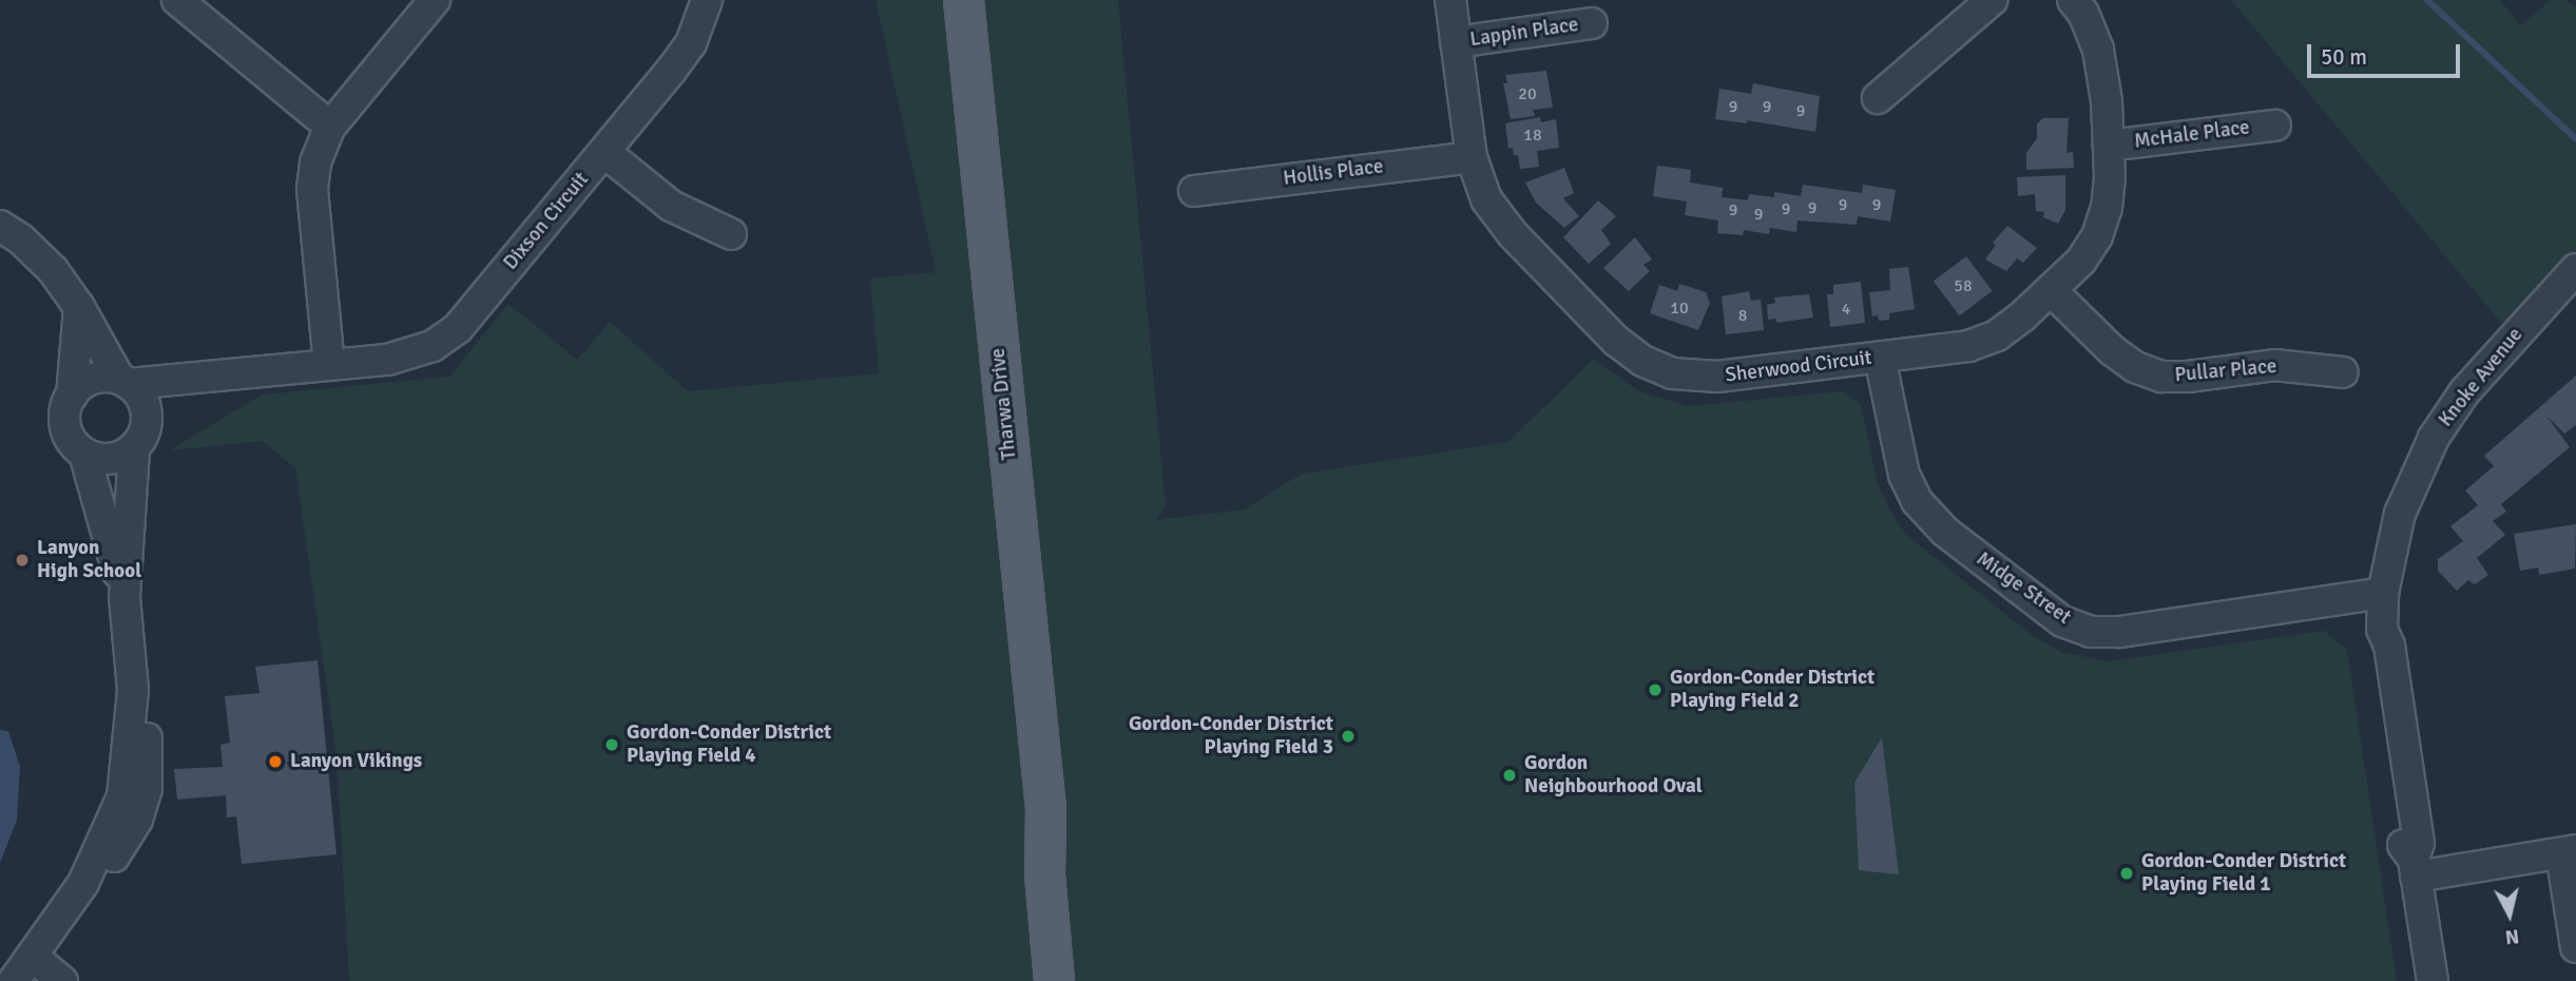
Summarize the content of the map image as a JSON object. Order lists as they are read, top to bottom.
{
  "streets": {
    "main road": ["Tharwa Drive"],
    "street": [
      "Lappin Place",
      "McHale Place",
      "Hollis Place",
      "Dixson Circuit",
      "Sherwood Circuit",
      "Pullar Place",
      "Knoke Avenue",
      "Midge Street"
    ]
  },
  "crossings": [
    ["Lappin Place", "Sherwood Circuit"],
    ["McHale Place", "Sherwood Circuit"],
    ["Hollis Place", "Sherwood Circuit"],
    ["Sherwood Circuit", "Pullar Place"],
    ["Sherwood Circuit", "Midge Street"],
    ["Knoke Avenue", "Midge Street"]
  ],
  "places": [
    "Lanyon High School",
    "Gordon-Conder District Playing Field 2",
    "Gordon-Conder District Playing Field 3",
    "Gordon-Conder District Playing Field 4",
    "Lanyon Vikings",
    "Gordon Neighbourhood Oval",
    "Gordon-Conder District Playing Field 1"
  ],
  "house_numbers": [
    "20",
    "9",
    "9",
    "9",
    "18",
    "9",
    "9",
    "9",
    "9",
    "9",
    "9",
    "58",
    "10",
    "4",
    "8"
  ],
  "scale_bar": "50 m",
  "north": "bottom"
}
